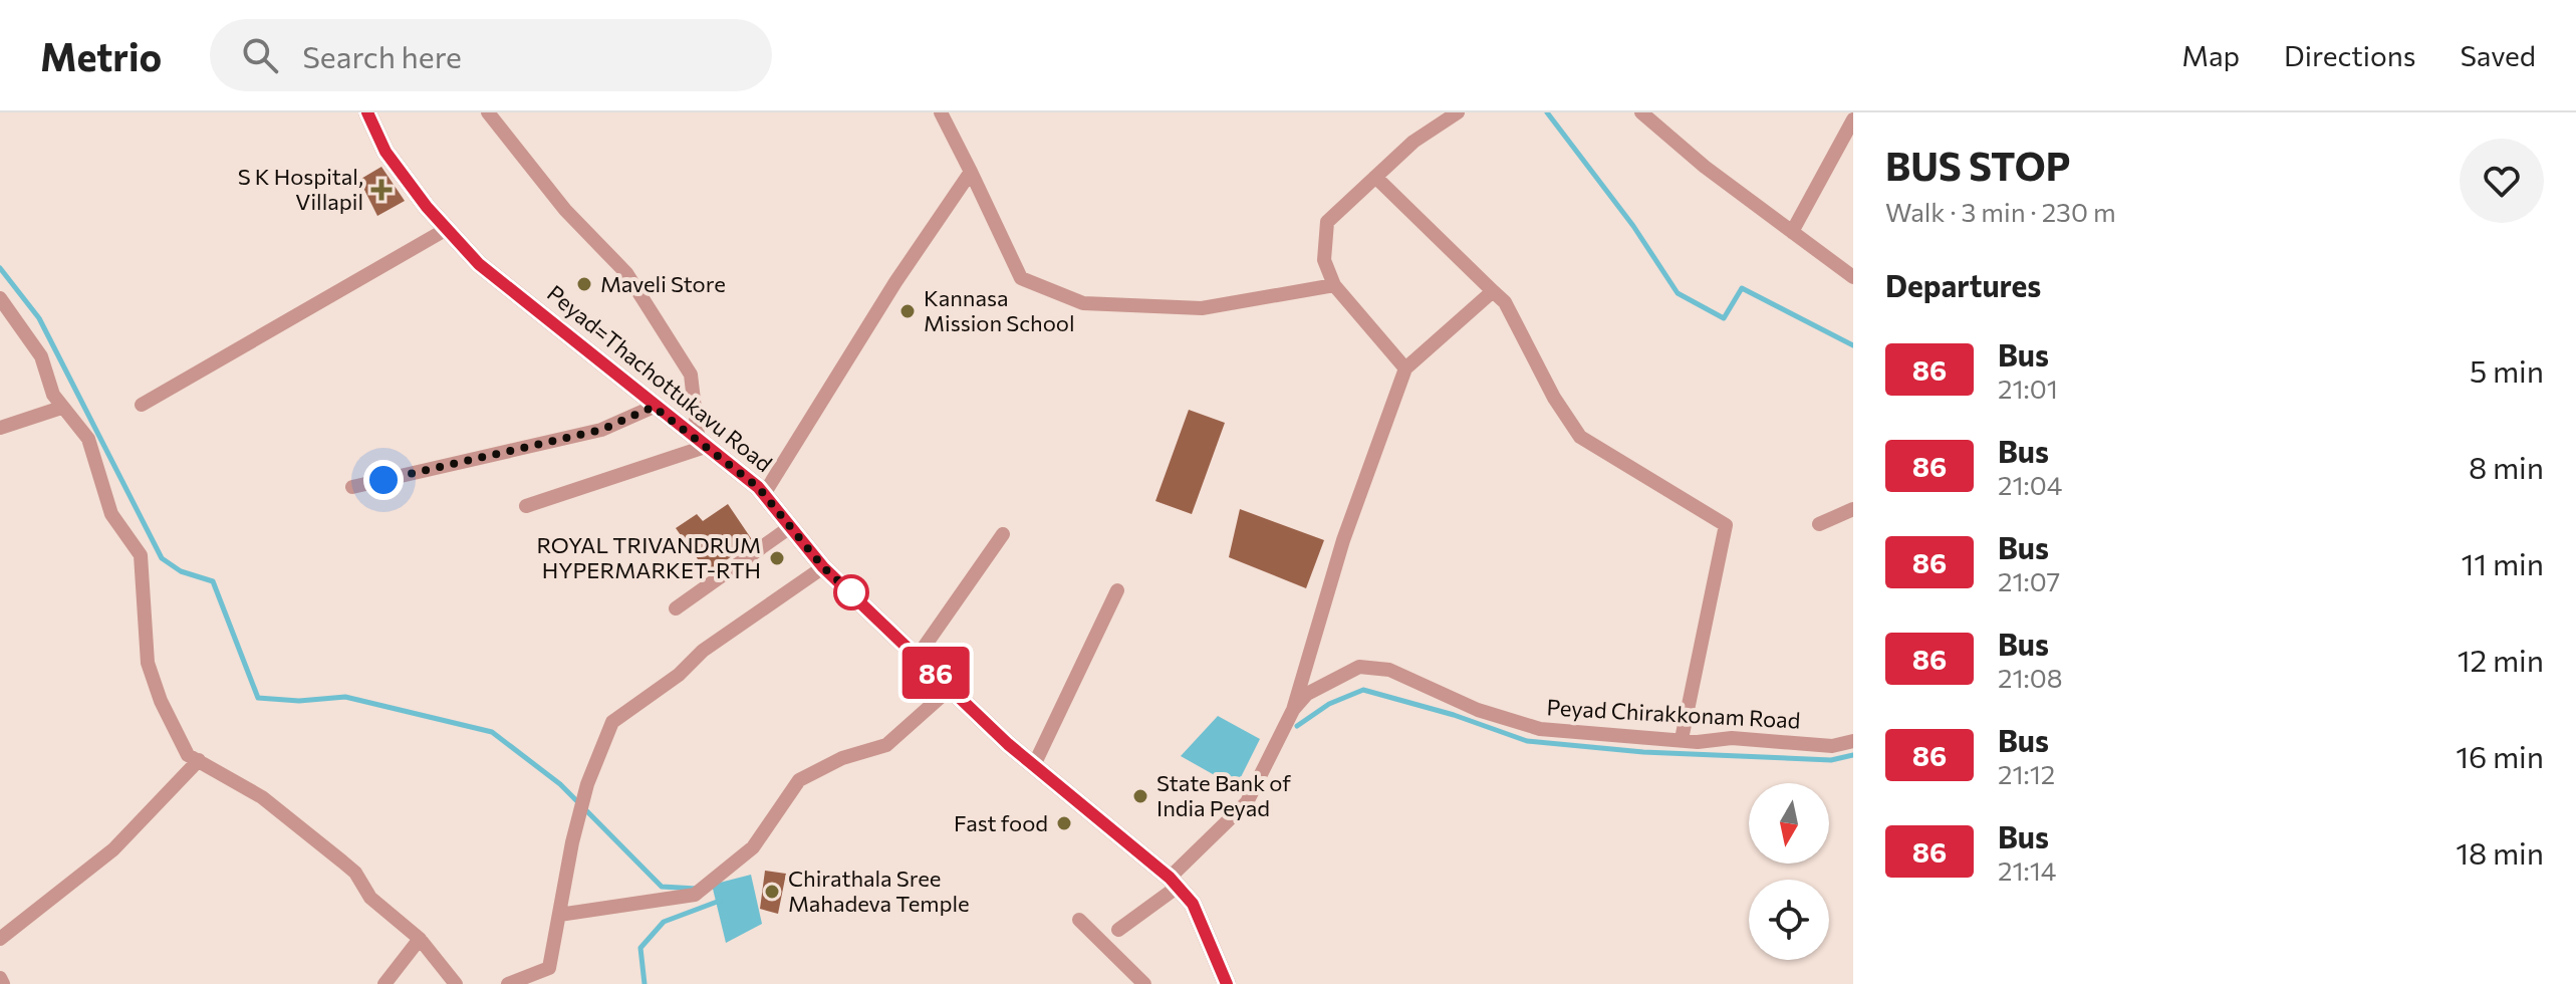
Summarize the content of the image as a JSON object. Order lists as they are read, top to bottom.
{
  "streets": {
    "main road": ["Peyad=Thachottukavu Road"],
    "street": ["Peyad Chirakkonam Road"]
  },
  "crossings": [
    ["Peyad=Thachottukavu Road", "Peyad Chirakkonam Road"]
  ],
  "places": {
    "health": ["S K Hospital, Villapil"],
    "other": [
      "Maveli Store",
      "Kannasa Mission School",
      "ROYAL TRIVANDRUM HYPERMARKET-RTH",
      "State Bank of India Peyad",
      "Fast food",
      "Chirathala Sree Mahadeva Temple"
    ]
  },
  "lines": ["bus line 86"],
  "north": "bottom",
  "page": {
    "header": "Metrio",
    "search": "Search here",
    "nav": ["Map", "Directions", "Saved"],
    "on_map": "86",
    "heading": [
      ["BUS STOP", "Walk · 3 min · 230 m"],
      "Departures"
    ],
    "list": [
      {
        "mark": "86",
        "name": "Bus",
        "note": "21:01",
        "value": "5 min"
      },
      {
        "mark": "86",
        "name": "Bus",
        "note": "21:04",
        "value": "8 min"
      },
      {
        "mark": "86",
        "name": "Bus",
        "note": "21:07",
        "value": "11 min"
      },
      {
        "mark": "86",
        "name": "Bus",
        "note": "21:08",
        "value": "12 min"
      },
      {
        "mark": "86",
        "name": "Bus",
        "note": "21:12",
        "value": "16 min"
      },
      {
        "mark": "86",
        "name": "Bus",
        "note": "21:14",
        "value": "18 min"
      }
    ]
  }
}
